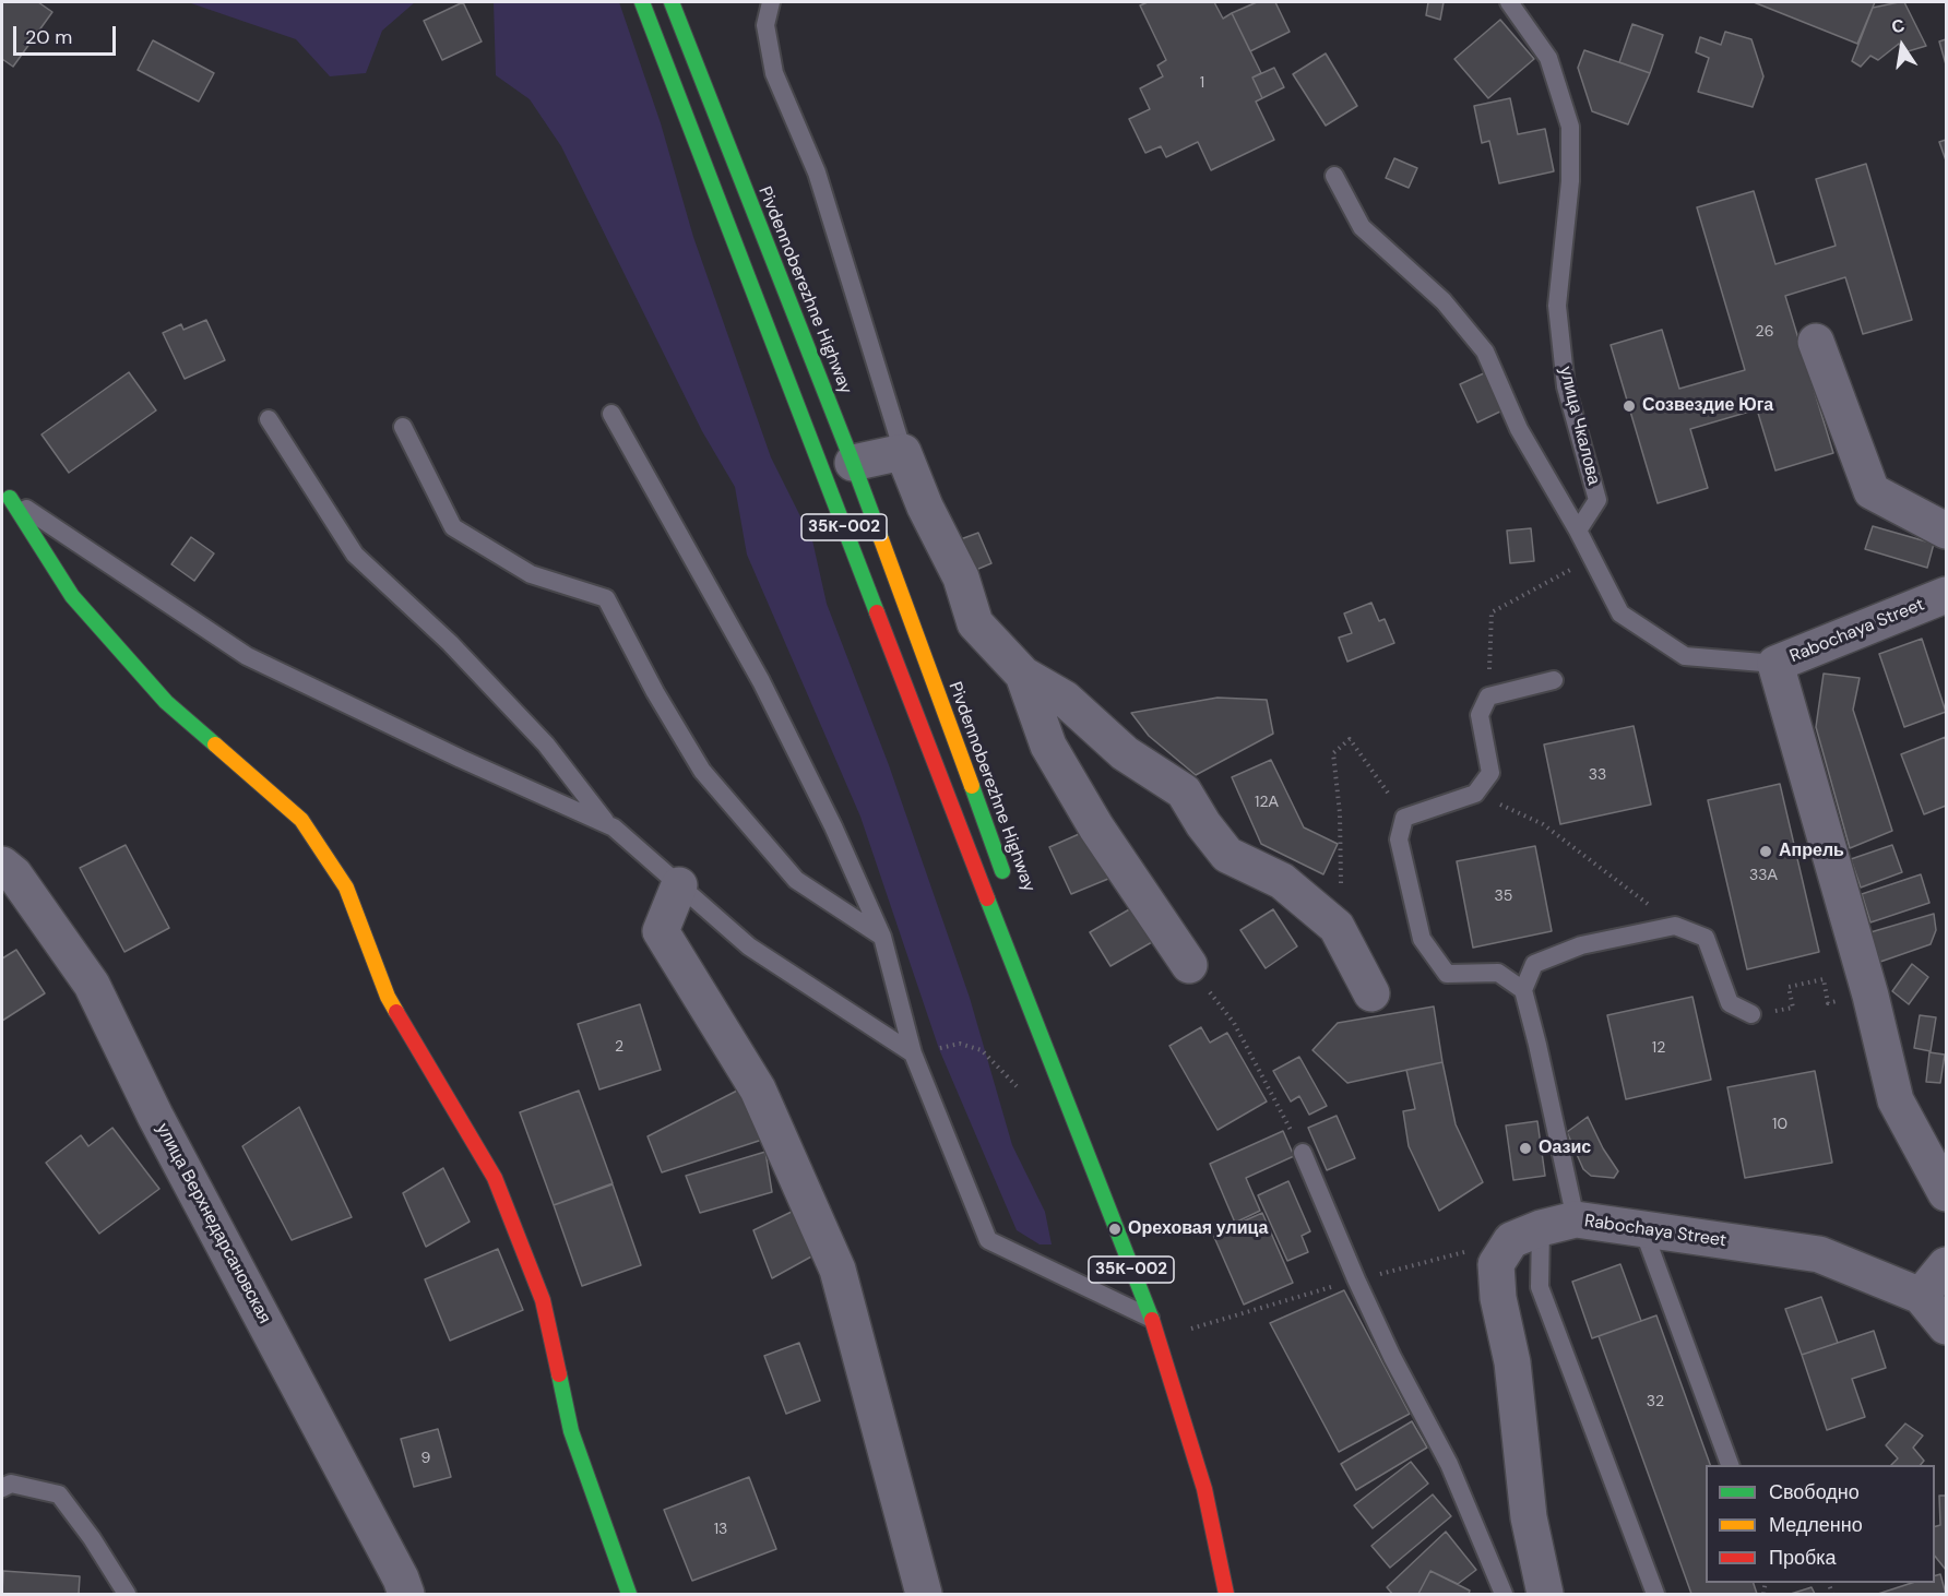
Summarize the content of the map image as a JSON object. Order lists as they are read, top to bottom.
{
  "streets": {
    "main road": ["Pivdennoberezhne Highway", "35К-002"],
    "street": ["Rabochaya Street", "улица Верхнедарсановская"],
    "lane": ["улица Чкалова"]
  },
  "places": [
    "Созвездие Юга",
    "Апрель",
    "Оазис",
    "Ореховая улица"
  ],
  "house_numbers": [
    "1",
    "26",
    "33",
    "12А",
    "33А",
    "35",
    "2",
    "12",
    "10",
    "32",
    "9",
    "13"
  ],
  "legend": ["Свободно", "Медленно", "Пробка"],
  "scale_bar": "20 m",
  "north": "top"
}
